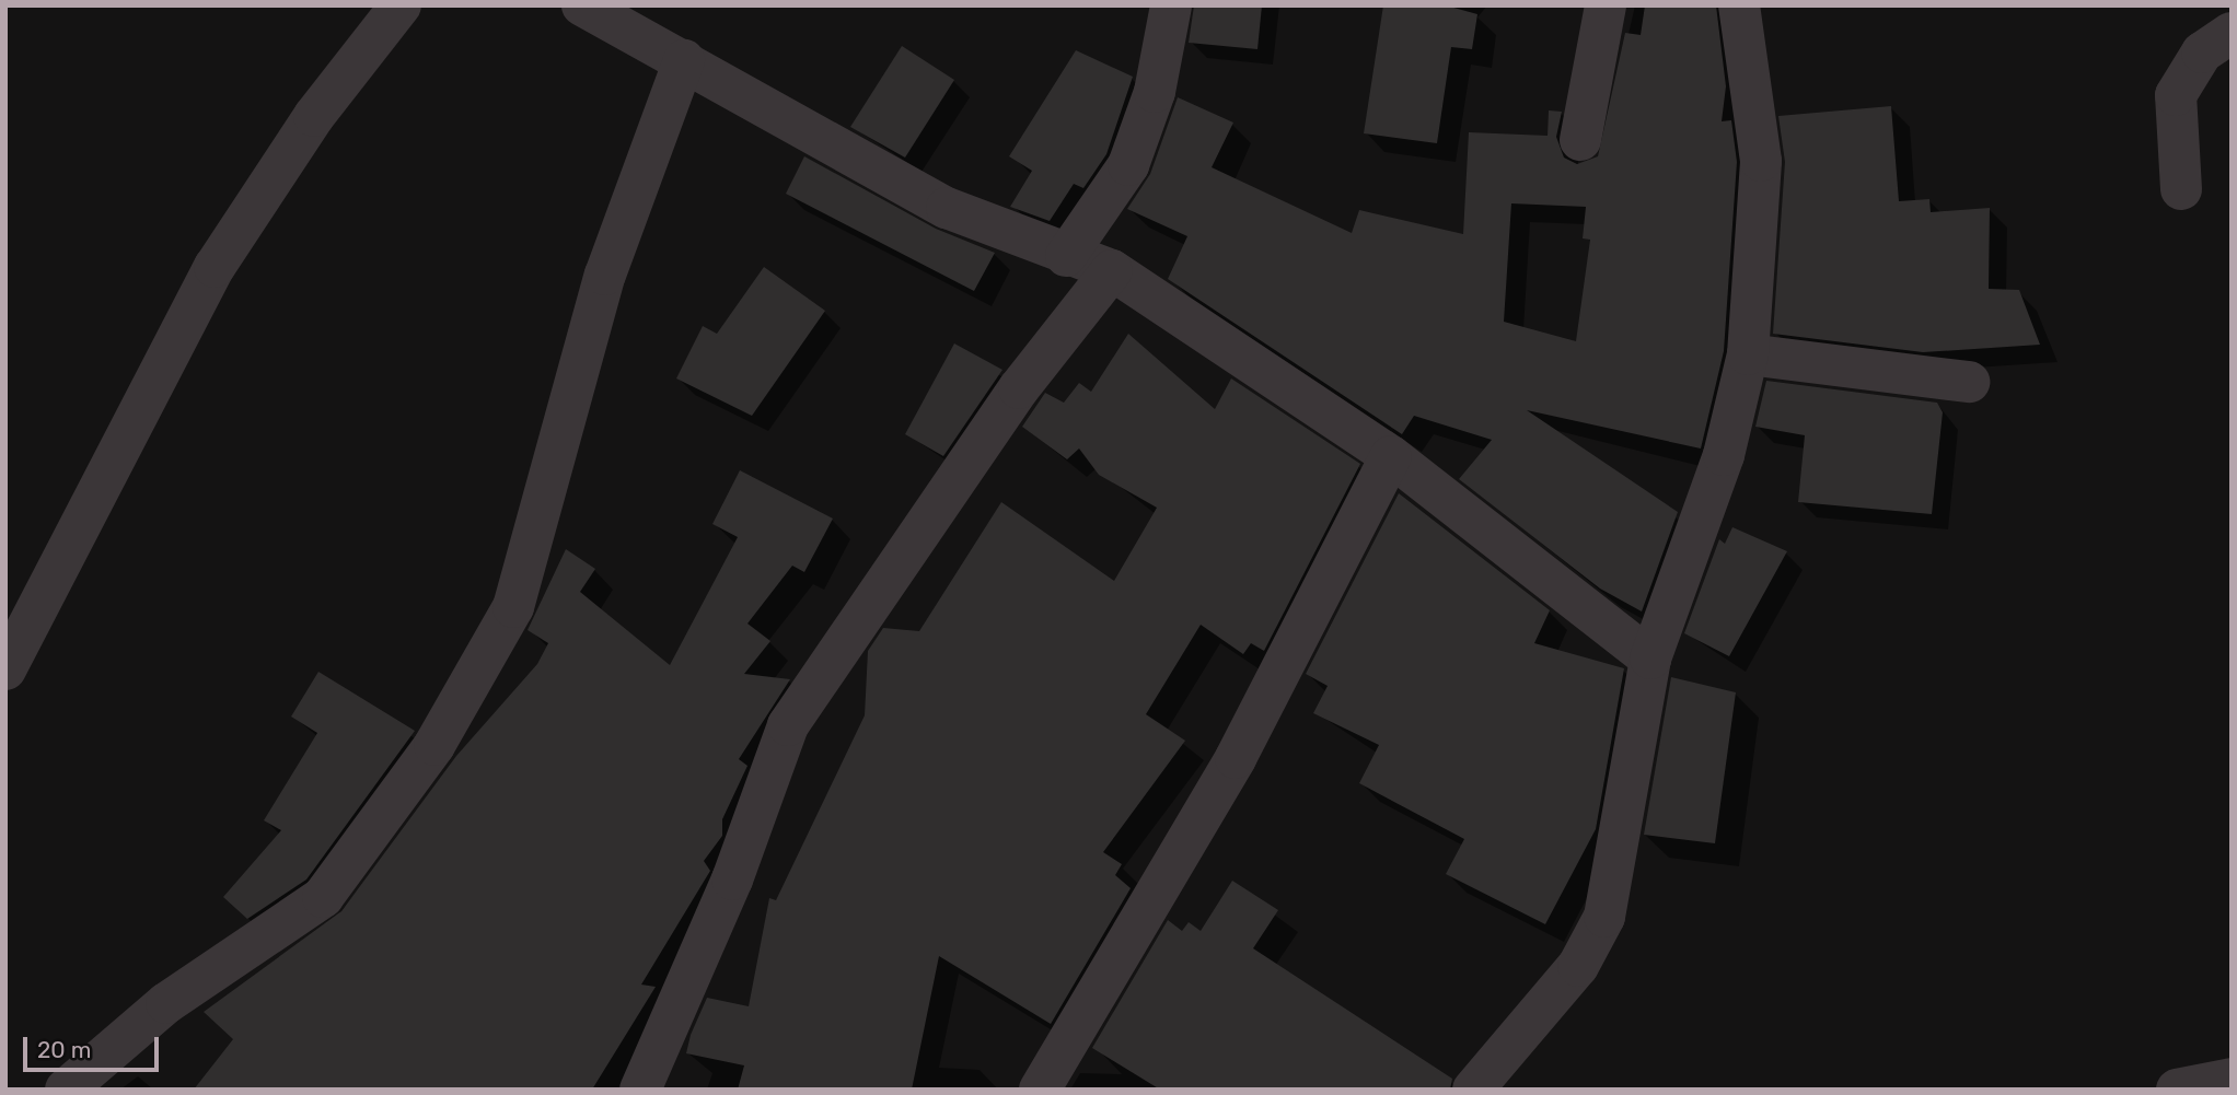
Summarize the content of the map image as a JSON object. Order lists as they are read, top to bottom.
{
  "scale_bar": "20 m"
}
